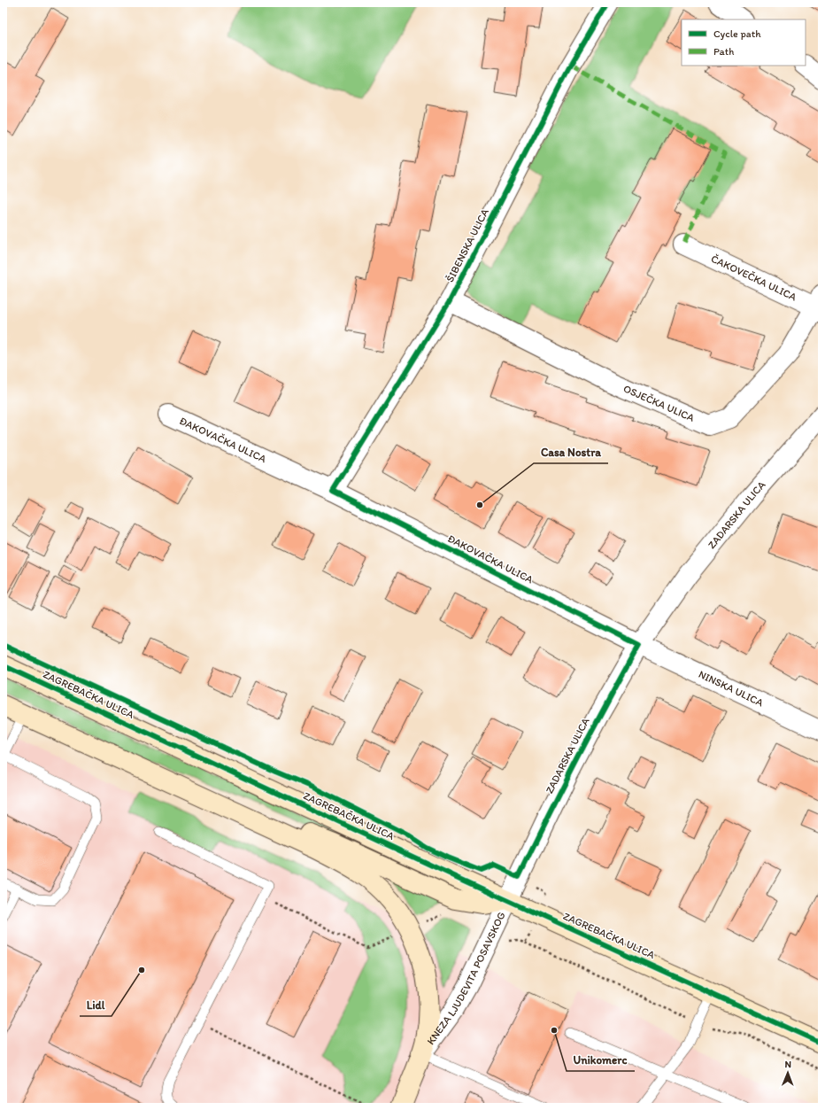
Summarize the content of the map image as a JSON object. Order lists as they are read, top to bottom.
{
  "streets": {
    "main road": ["ZAGREBAČKA ULICA"],
    "street": [
      "ŠIBENSKA ULICA",
      "ČAKOVEČKA ULICA",
      "OSJEČKA ULICA",
      "ĐAKOVAČKA ULICA",
      "ZADARSKA ULICA",
      "NINSKA ULICA",
      "KNEZA LJUDEVITA POSAVSKOG"
    ]
  },
  "crossings": [
    ["ŠIBENSKA ULICA", "OSJEČKA ULICA"],
    ["ŠIBENSKA ULICA", "ĐAKOVAČKA ULICA"],
    ["ČAKOVEČKA ULICA", "OSJEČKA ULICA"],
    ["ĐAKOVAČKA ULICA", "ZADARSKA ULICA"],
    ["ĐAKOVAČKA ULICA", "NINSKA ULICA"],
    ["ZADARSKA ULICA", "NINSKA ULICA"],
    ["ZADARSKA ULICA", "ZAGREBAČKA ULICA"],
    ["ZADARSKA ULICA", "KNEZA LJUDEVITA POSAVSKOG"],
    ["ZAGREBAČKA ULICA", "KNEZA LJUDEVITA POSAVSKOG"]
  ],
  "places": ["Casa Nostra", "Lidl", "Unikomerc"],
  "legend": ["Cycle path", "Path"],
  "north": "top"
}
